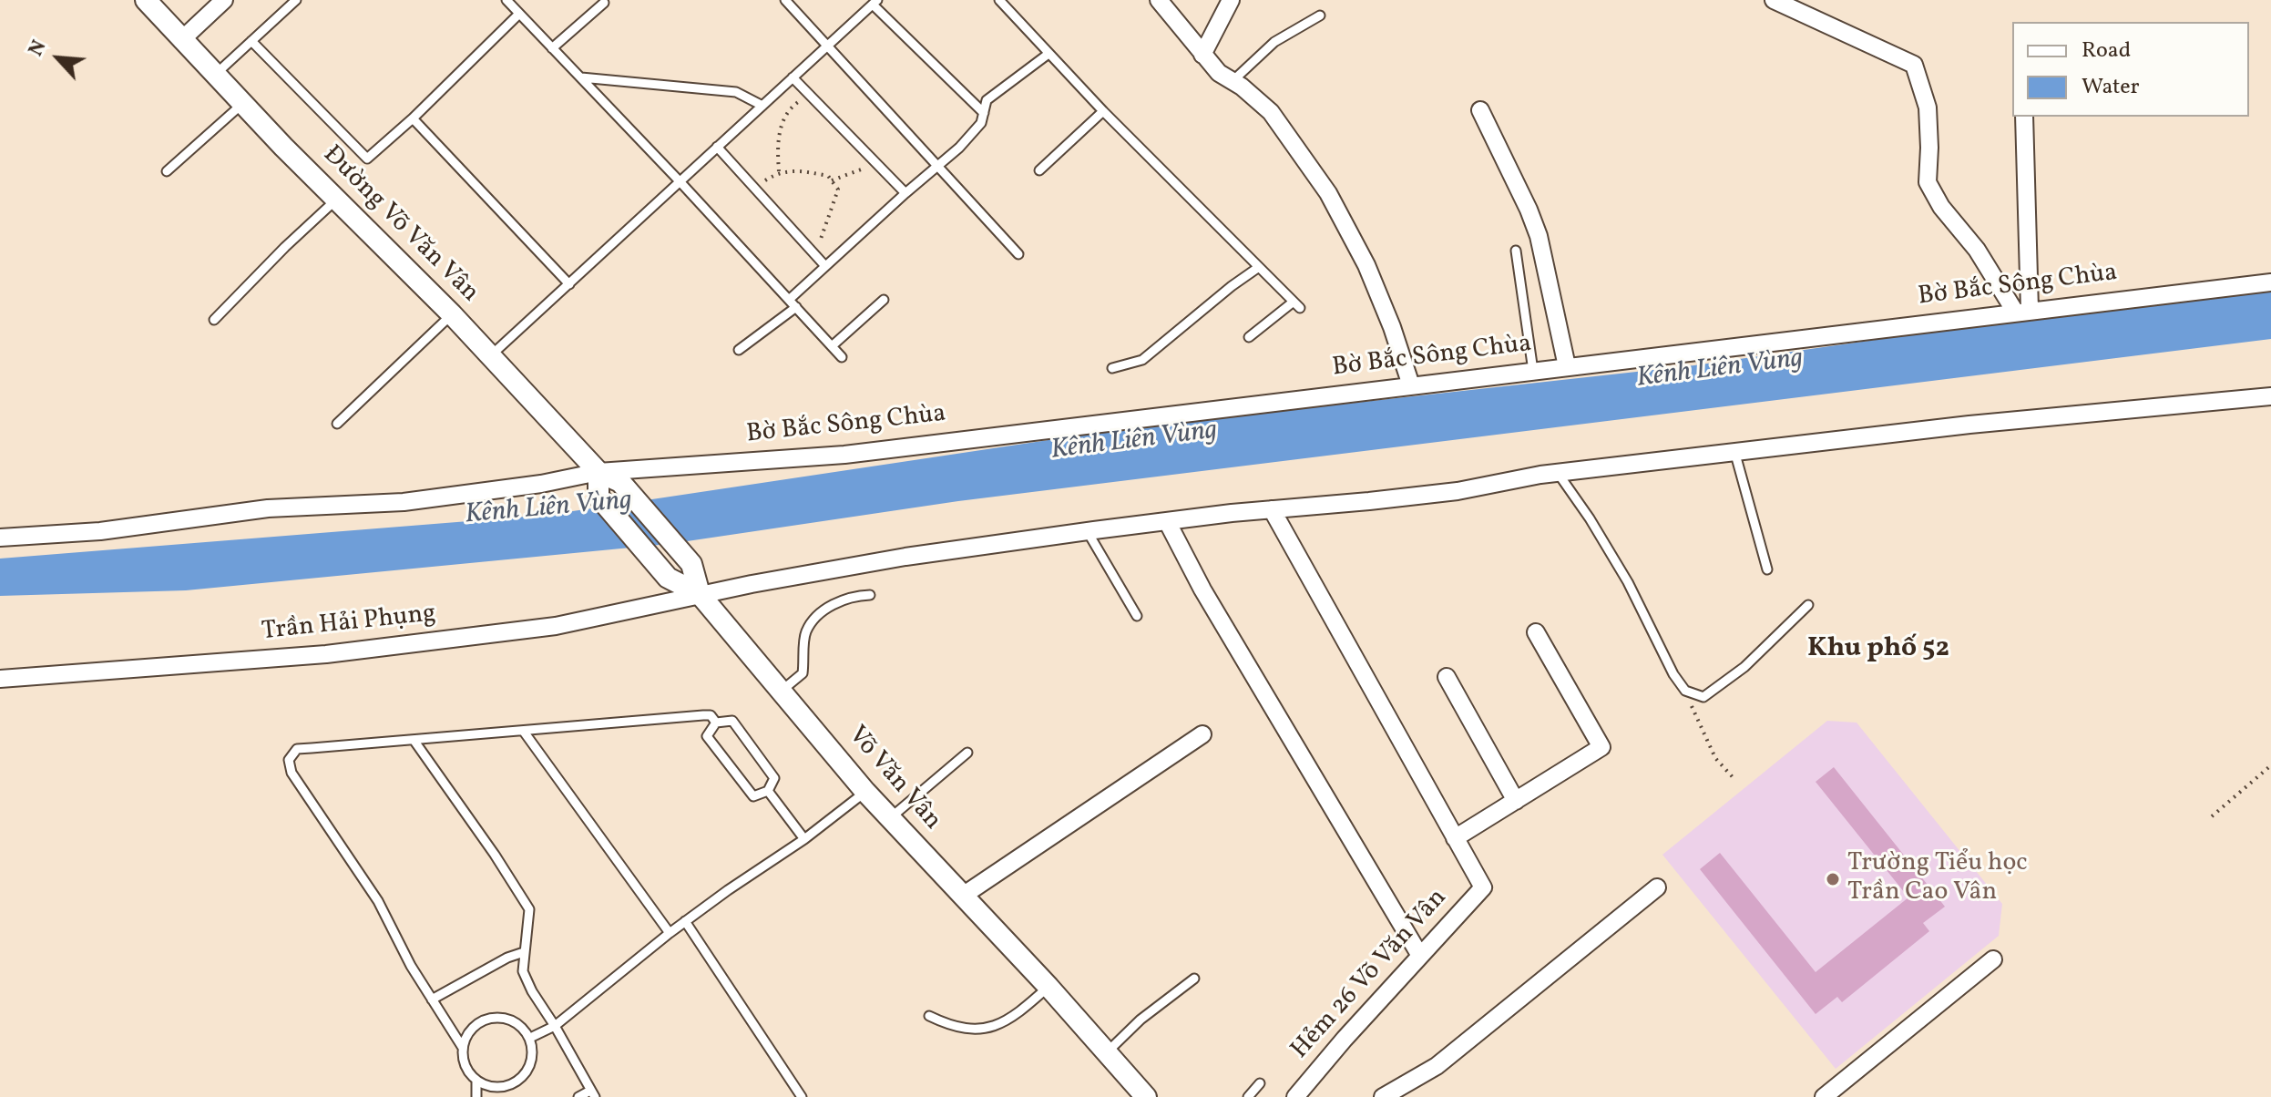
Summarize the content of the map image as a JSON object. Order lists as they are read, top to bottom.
{
  "streets": {
    "street": [
      "Đường Võ Văn Vân",
      "Bờ Bắc Sông Chùa",
      "Trần Hải Phụng",
      "Võ Văn Vân",
      "Hẻm 26 Võ Văn Vân"
    ]
  },
  "crossings": [
    ["Đường Võ Văn Vân", "Bờ Bắc Sông Chùa"],
    ["Đường Võ Văn Vân", "Võ Văn Vân"],
    ["Trần Hải Phụng", "Võ Văn Vân"]
  ],
  "districts": ["Khu phố 52"],
  "water": ["Kênh Liên Vùng"],
  "places": ["Trường Tiểu học Trần Cao Vân"],
  "legend": ["Road", "Water"],
  "north": "top left"
}
